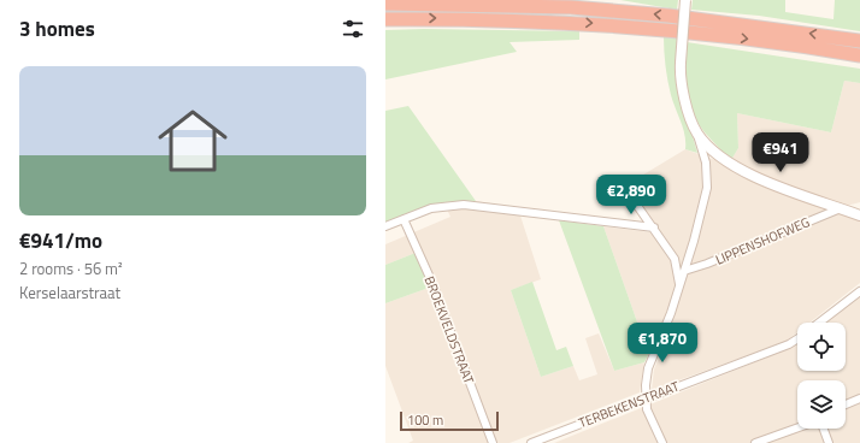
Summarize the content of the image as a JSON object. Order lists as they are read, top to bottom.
{
  "streets": {
    "street": ["LIPPENSHOFWEG", "BROEKVELDSTRAAT", "TERBEKENSTRAAT"]
  },
  "scale_bar": "100 m",
  "page": {
    "heading": "3 homes",
    "list": [
      {
        "name": "€941/mo",
        "note": "2 rooms · 56 m² · Kerselaarstraat"
      }
    ],
    "price": ["€941", "€2,890", "€1,870"],
    "scale": "100 m"
  }
}
